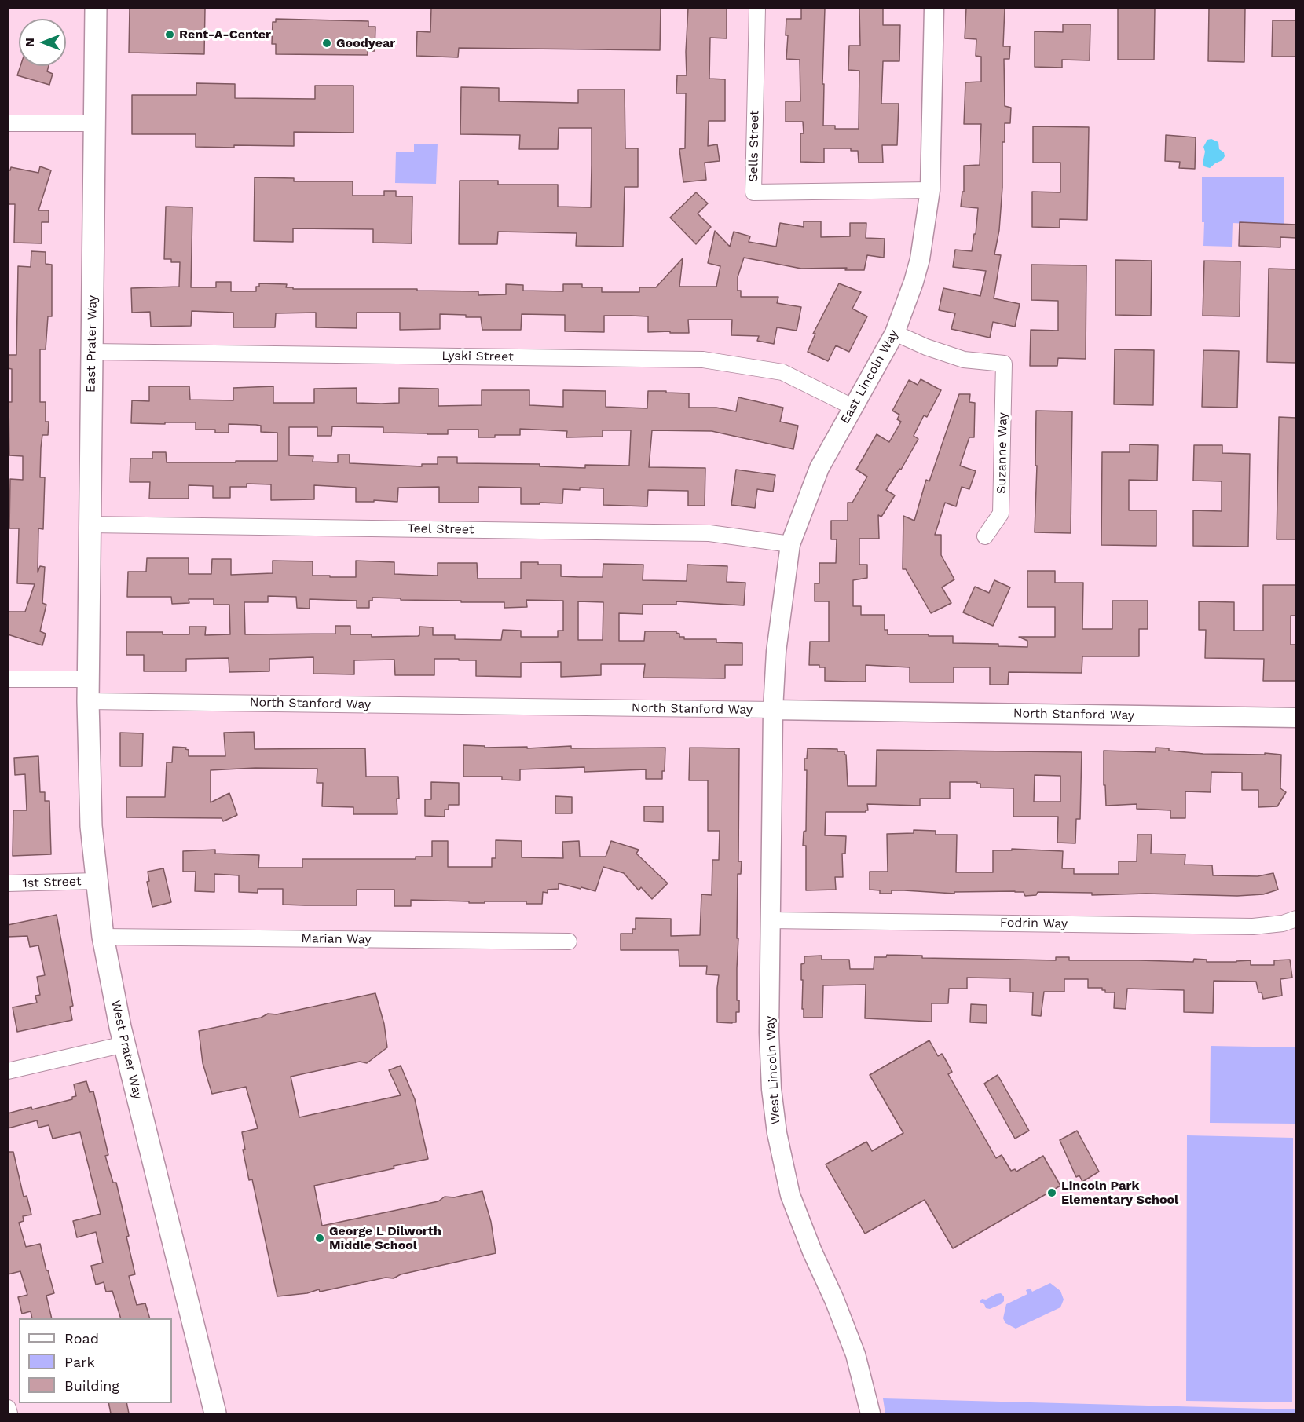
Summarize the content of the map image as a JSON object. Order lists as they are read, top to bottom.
{
  "streets": {
    "main road": ["East Prater Way", "West Prater Way"],
    "street": [
      "Sells Street",
      "Lyski Street",
      "East Lincoln Way",
      "Suzanne Way",
      "Teel Street",
      "North Stanford Way",
      "1st Street",
      "Fodrin Way",
      "Marian Way",
      "West Lincoln Way"
    ]
  },
  "crossings": [
    ["Sells Street", "East Lincoln Way"],
    ["East Prater Way", "Lyski Street"],
    ["East Prater Way", "Teel Street"],
    ["East Prater Way", "West Prater Way"],
    ["Lyski Street", "East Lincoln Way"],
    ["East Lincoln Way", "Suzanne Way"],
    ["East Lincoln Way", "Teel Street"],
    ["East Lincoln Way", "North Stanford Way"],
    ["East Lincoln Way", "West Lincoln Way"],
    ["North Stanford Way", "West Prater Way"],
    ["North Stanford Way", "West Lincoln Way"],
    ["1st Street", "West Prater Way"],
    ["Fodrin Way", "West Lincoln Way"],
    ["Marian Way", "West Prater Way"]
  ],
  "places": [
    "Rent-A-Center",
    "Goodyear",
    "Lincoln Park Elementary School",
    "George L Dilworth Middle School"
  ],
  "legend": ["Road", "Park", "Building"],
  "north": "left"
}
